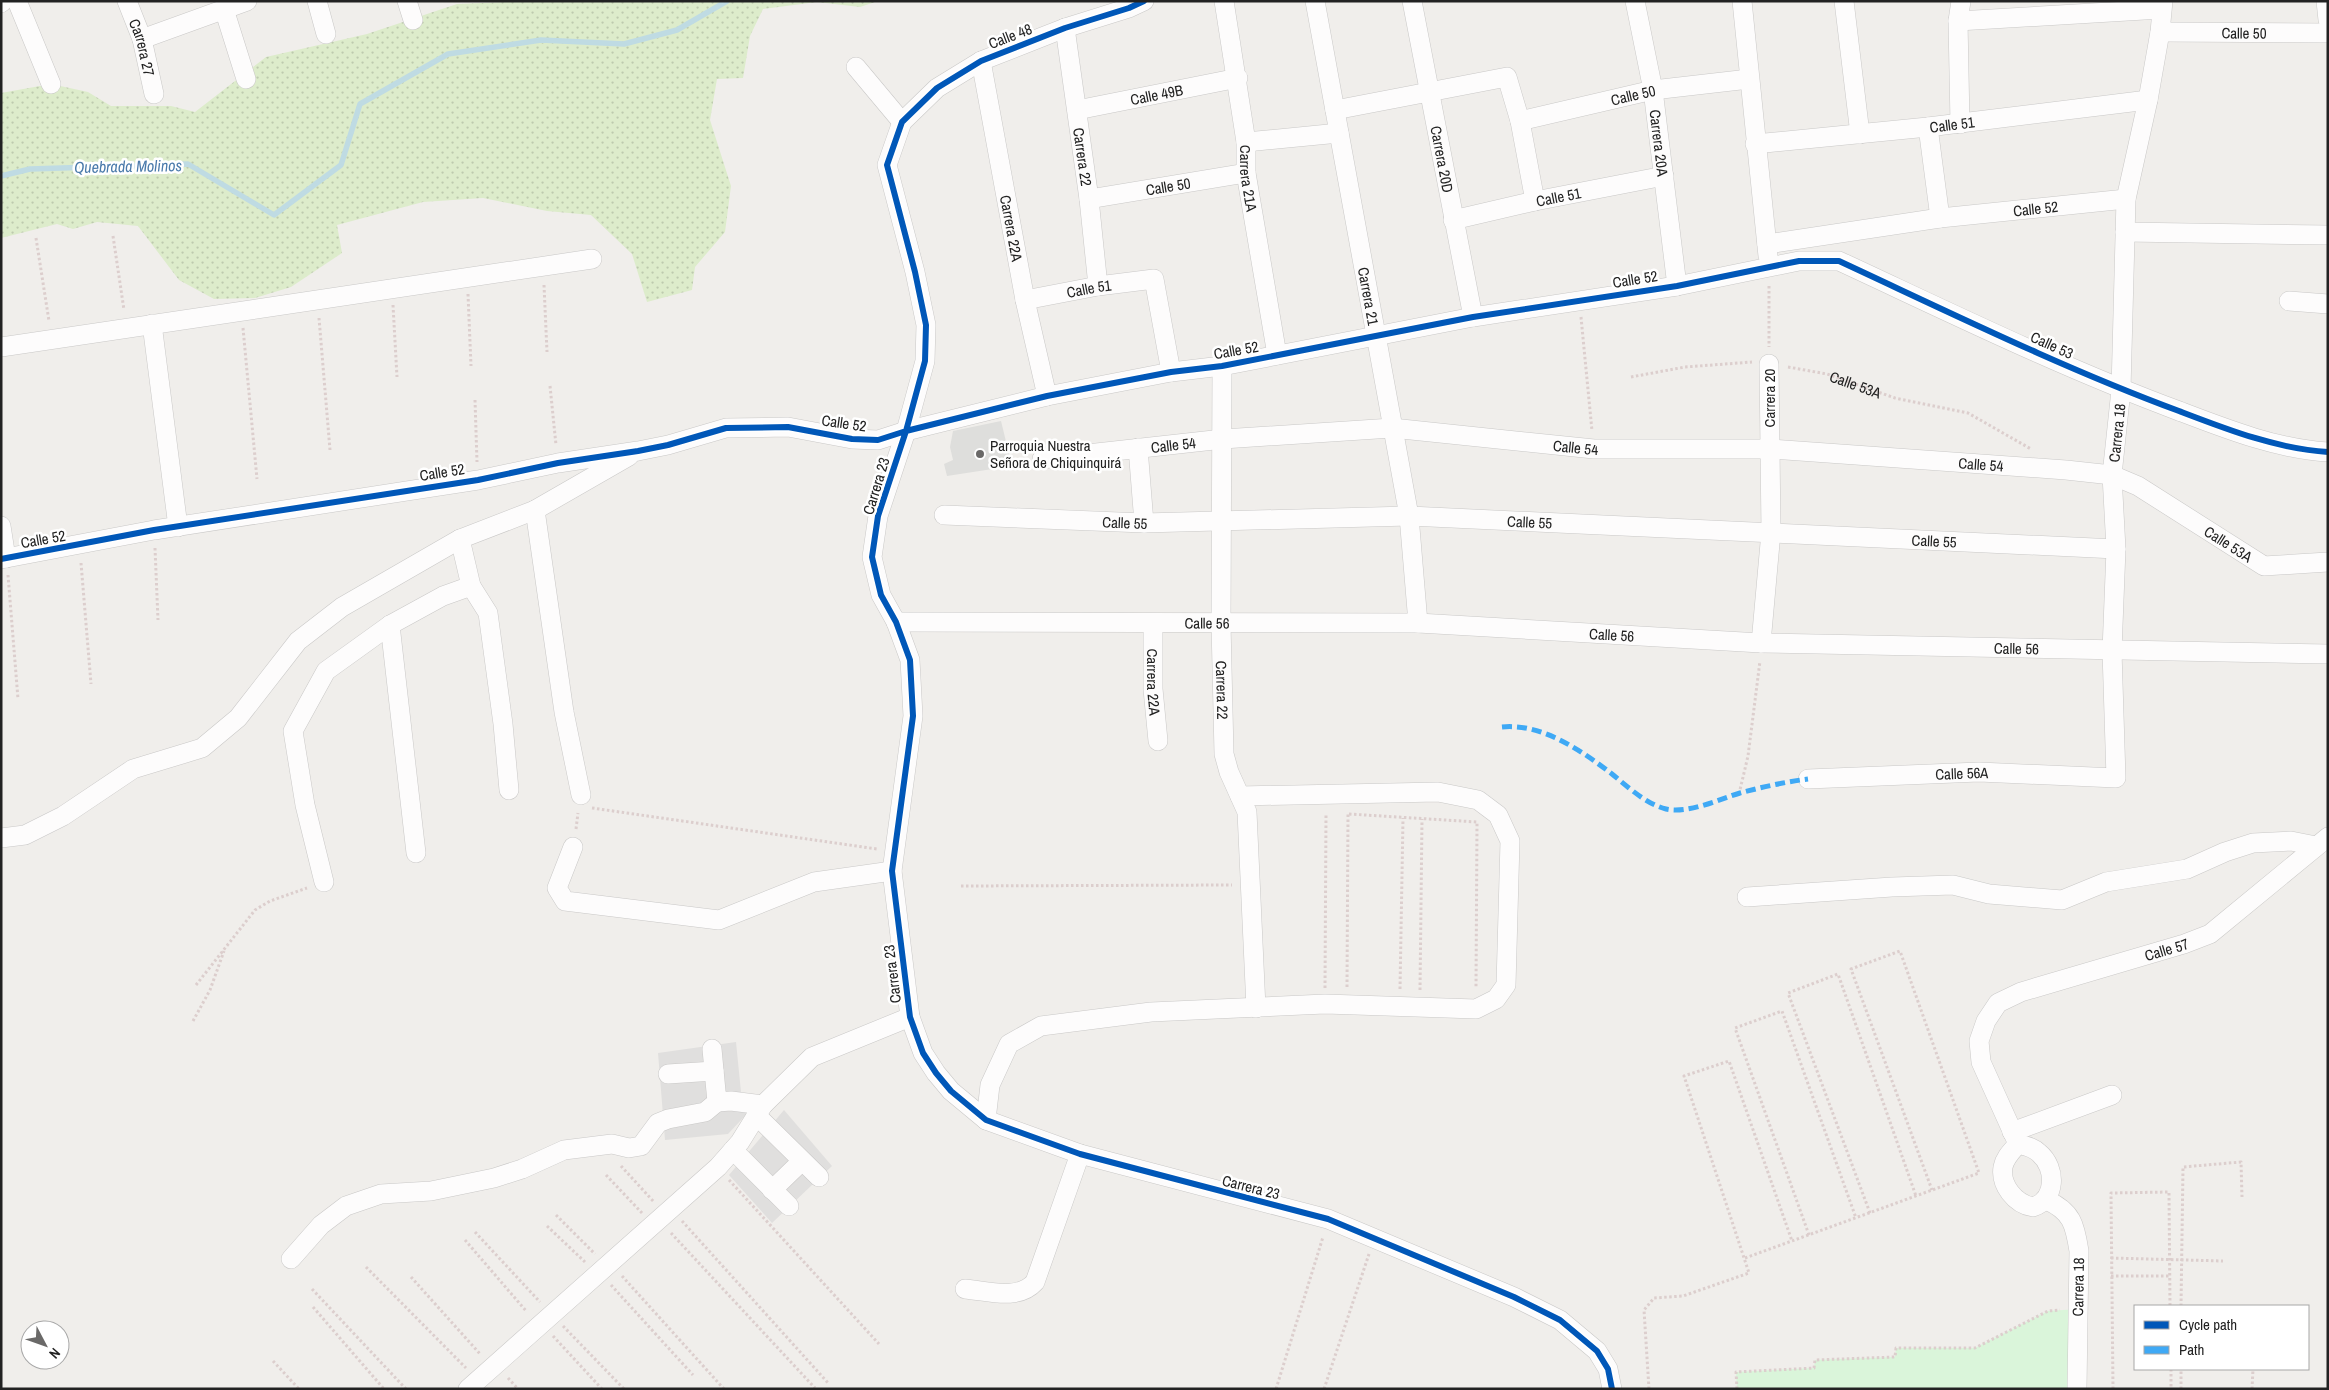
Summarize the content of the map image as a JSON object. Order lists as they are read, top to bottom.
{
  "streets": {
    "street": [
      "Calle 50",
      "Calle 48",
      "Carrera 27",
      "Calle 49B",
      "Calle 51",
      "Carrera 20A",
      "Carrera 22",
      "Carrera 20D",
      "Carrera 21A",
      "Calle 52",
      "Carrera 22A",
      "Carrera 21",
      "Calle 53",
      "Calle 53A",
      "Carrera 20",
      "Carrera 18",
      "Calle 54",
      "Carrera 23",
      "Calle 55",
      "Calle 56",
      "Calle 56A",
      "Calle 57"
    ]
  },
  "crossings": [
    ["Calle 50", "Carrera 20A"],
    ["Calle 50", "Carrera 22"],
    ["Calle 50", "Carrera 21A"],
    ["Calle 50", "Carrera 18"],
    ["Calle 48", "Carrera 22"],
    ["Calle 48", "Carrera 22A"],
    ["Calle 48", "Carrera 23"],
    ["Calle 49B", "Carrera 22"],
    ["Calle 49B", "Carrera 21A"],
    ["Calle 51", "Carrera 20A"],
    ["Calle 51", "Carrera 22"],
    ["Calle 51", "Carrera 20D"],
    ["Calle 51", "Calle 52"],
    ["Calle 51", "Carrera 22A"],
    ["Calle 51", "Carrera 18"],
    ["Carrera 20A", "Calle 52"],
    ["Carrera 22", "Calle 52"],
    ["Carrera 22", "Calle 54"],
    ["Carrera 22", "Calle 55"],
    ["Carrera 22", "Calle 56"],
    ["Carrera 20D", "Calle 52"],
    ["Carrera 21A", "Calle 52"],
    ["Calle 52", "Carrera 22A"],
    ["Calle 52", "Carrera 21"],
    ["Calle 52", "Calle 53"],
    ["Calle 52", "Carrera 20"],
    ["Calle 52", "Carrera 18"],
    ["Calle 52", "Carrera 23"],
    ["Carrera 22A", "Calle 56"],
    ["Carrera 21", "Calle 54"],
    ["Carrera 21", "Calle 55"],
    ["Carrera 21", "Calle 56"],
    ["Calle 53", "Carrera 20"],
    ["Calle 53", "Carrera 18"],
    ["Calle 53A", "Carrera 20"],
    ["Calle 53A", "Carrera 18"],
    ["Calle 53A", "Calle 54"],
    ["Carrera 20", "Calle 54"],
    ["Carrera 20", "Calle 55"],
    ["Carrera 20", "Calle 56"],
    ["Carrera 18", "Calle 54"],
    ["Carrera 18", "Calle 55"],
    ["Carrera 18", "Calle 56"],
    ["Carrera 18", "Calle 56A"],
    ["Carrera 18", "Calle 57"],
    ["Carrera 23", "Calle 56"]
  ],
  "water": ["Quebrada Molinos"],
  "places": ["Parroquia Nuestra Señora de Chiquinquirá"],
  "legend": ["Cycle path", "Path"],
  "north": "bottom right"
}
